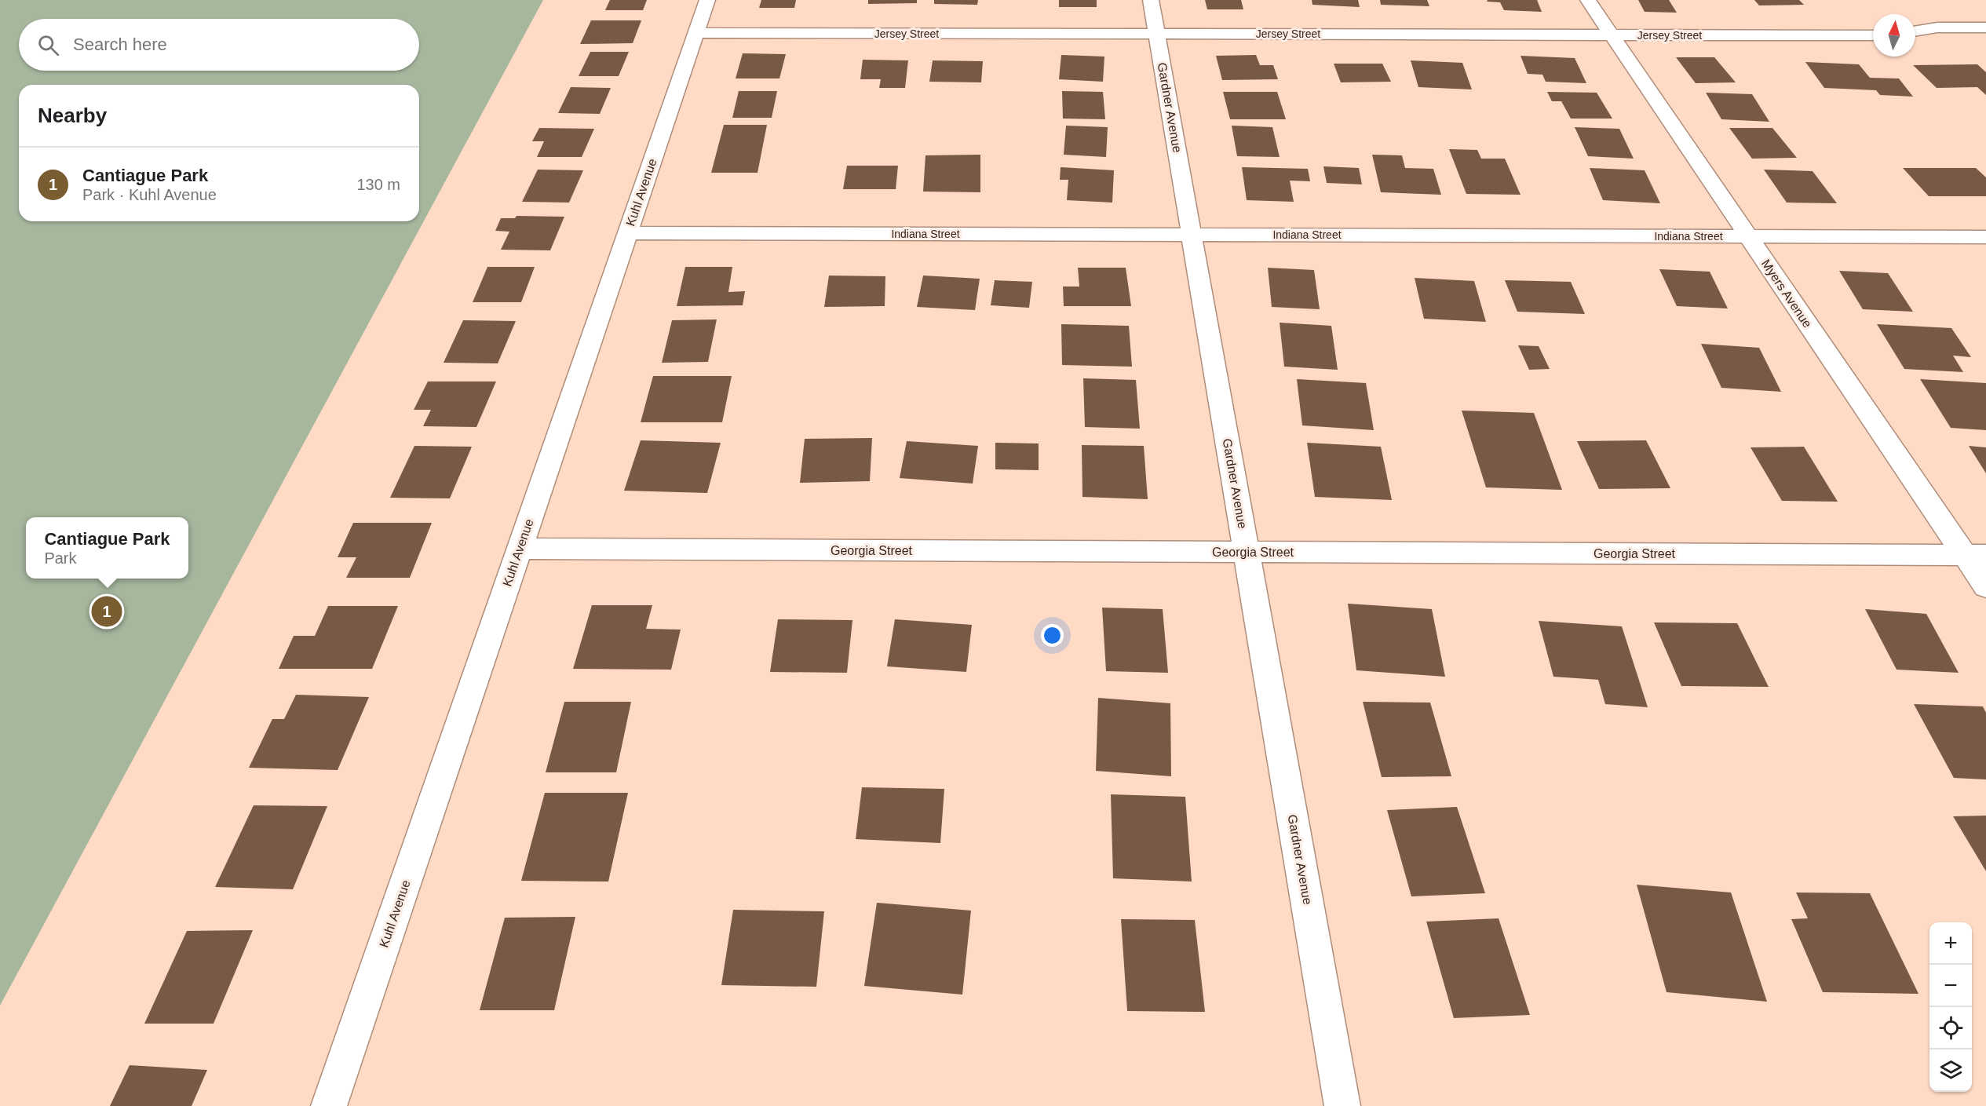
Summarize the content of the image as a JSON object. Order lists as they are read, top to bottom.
{
  "streets": {
    "street": [
      "Jersey Street",
      "Gardner Avenue",
      "Kuhl Avenue",
      "Indiana Street",
      "Myers Avenue",
      "Georgia Street"
    ]
  },
  "crossings": [
    ["Jersey Street", "Gardner Avenue"],
    ["Jersey Street", "Kuhl Avenue"],
    ["Jersey Street", "Myers Avenue"],
    ["Gardner Avenue", "Indiana Street"],
    ["Gardner Avenue", "Georgia Street"],
    ["Kuhl Avenue", "Indiana Street"],
    ["Kuhl Avenue", "Georgia Street"],
    ["Indiana Street", "Myers Avenue"],
    ["Myers Avenue", "Georgia Street"]
  ],
  "north": "top",
  "page": {
    "search": "Search here",
    "heading": "Nearby",
    "list": [
      {
        "mark": "1",
        "name": "Cantiague Park",
        "note": "Park · Kuhl Avenue",
        "value": "130 m"
      }
    ],
    "popup": ["Cantiague Park", "Park"],
    "pins": "1",
    "map_buttons": ["+", "−"]
  }
}
